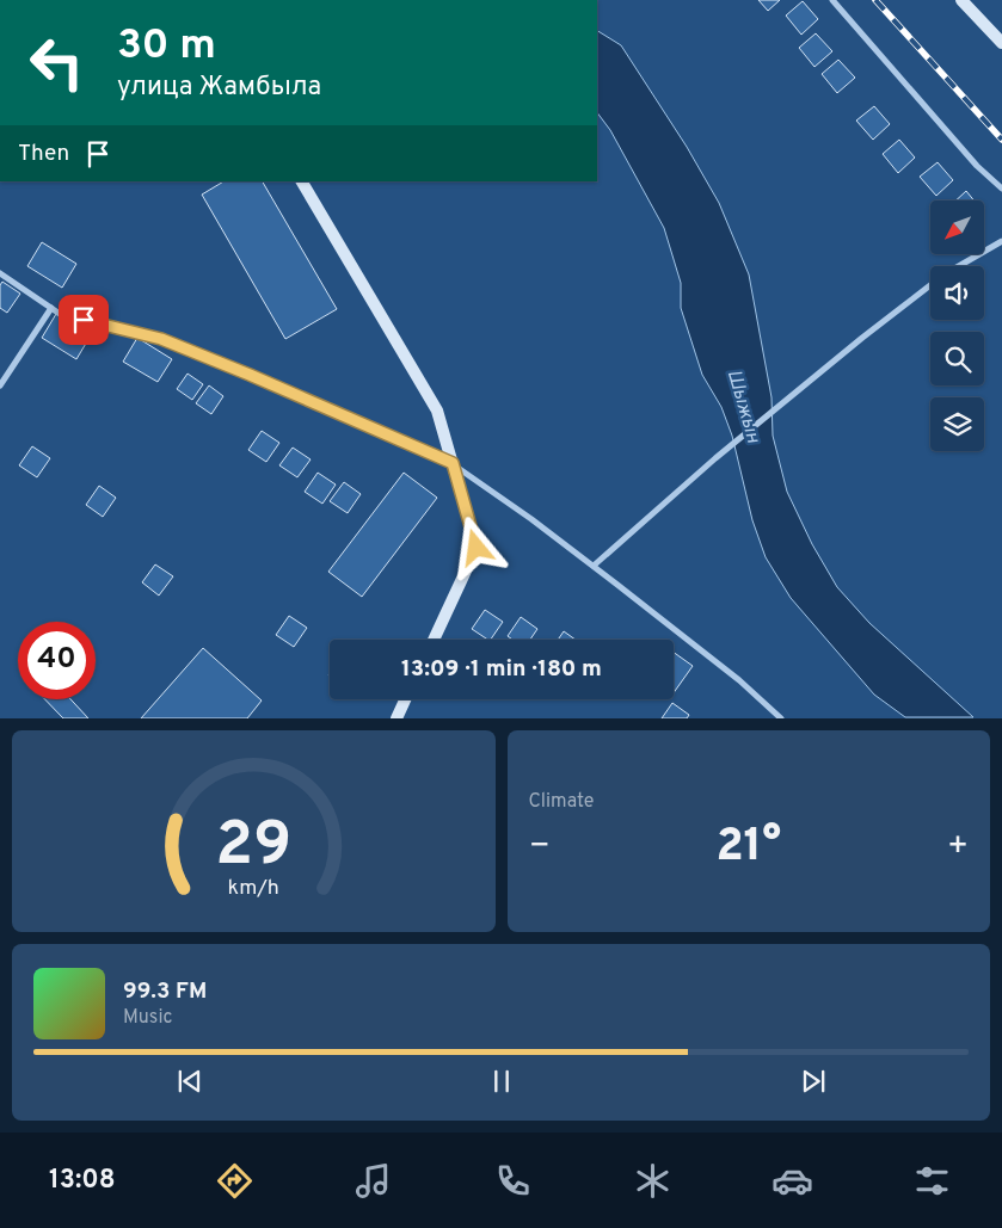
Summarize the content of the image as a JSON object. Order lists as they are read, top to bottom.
{
  "water": ["Шыжын"],
  "north": "bottom left",
  "page": {
    "turn": ["30 m", "улица Жамбыла"],
    "then": "Then",
    "limit": "40",
    "trip": "13:09 · 1 min · 180 m",
    "tile": "Climate",
    "heat": ["−", "21°", "+"],
    "song": ["99.3 FM", "Music"],
    "tabs": "13:08",
    "gauge": ["29", "km/h"]
  }
}
